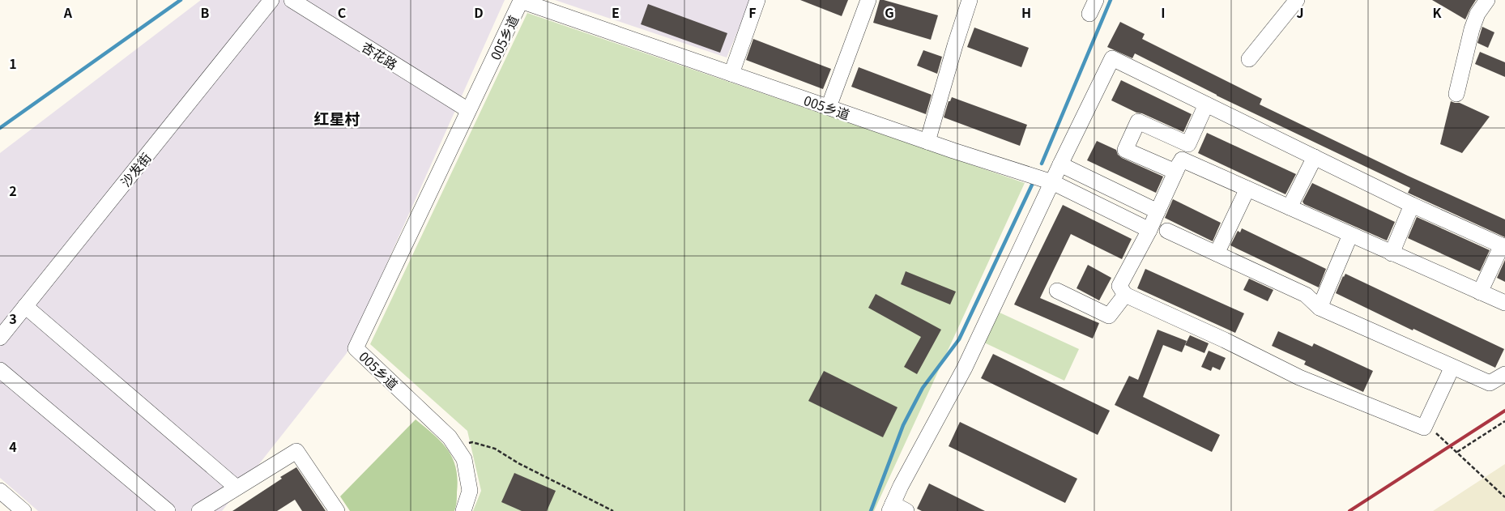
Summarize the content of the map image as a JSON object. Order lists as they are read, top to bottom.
{
  "streets": {
    "street": ["005乡道", "杏花路", "沙发街"]
  },
  "crossings": [
    ["005乡道", "杏花路"]
  ],
  "districts": ["红星村"],
  "grid": {
    "columns": [
      "A",
      "B",
      "C",
      "D",
      "E",
      "F",
      "G",
      "H",
      "I",
      "J",
      "K"
    ],
    "rows": [
      "1",
      "2",
      "3",
      "4"
    ]
  }
}
